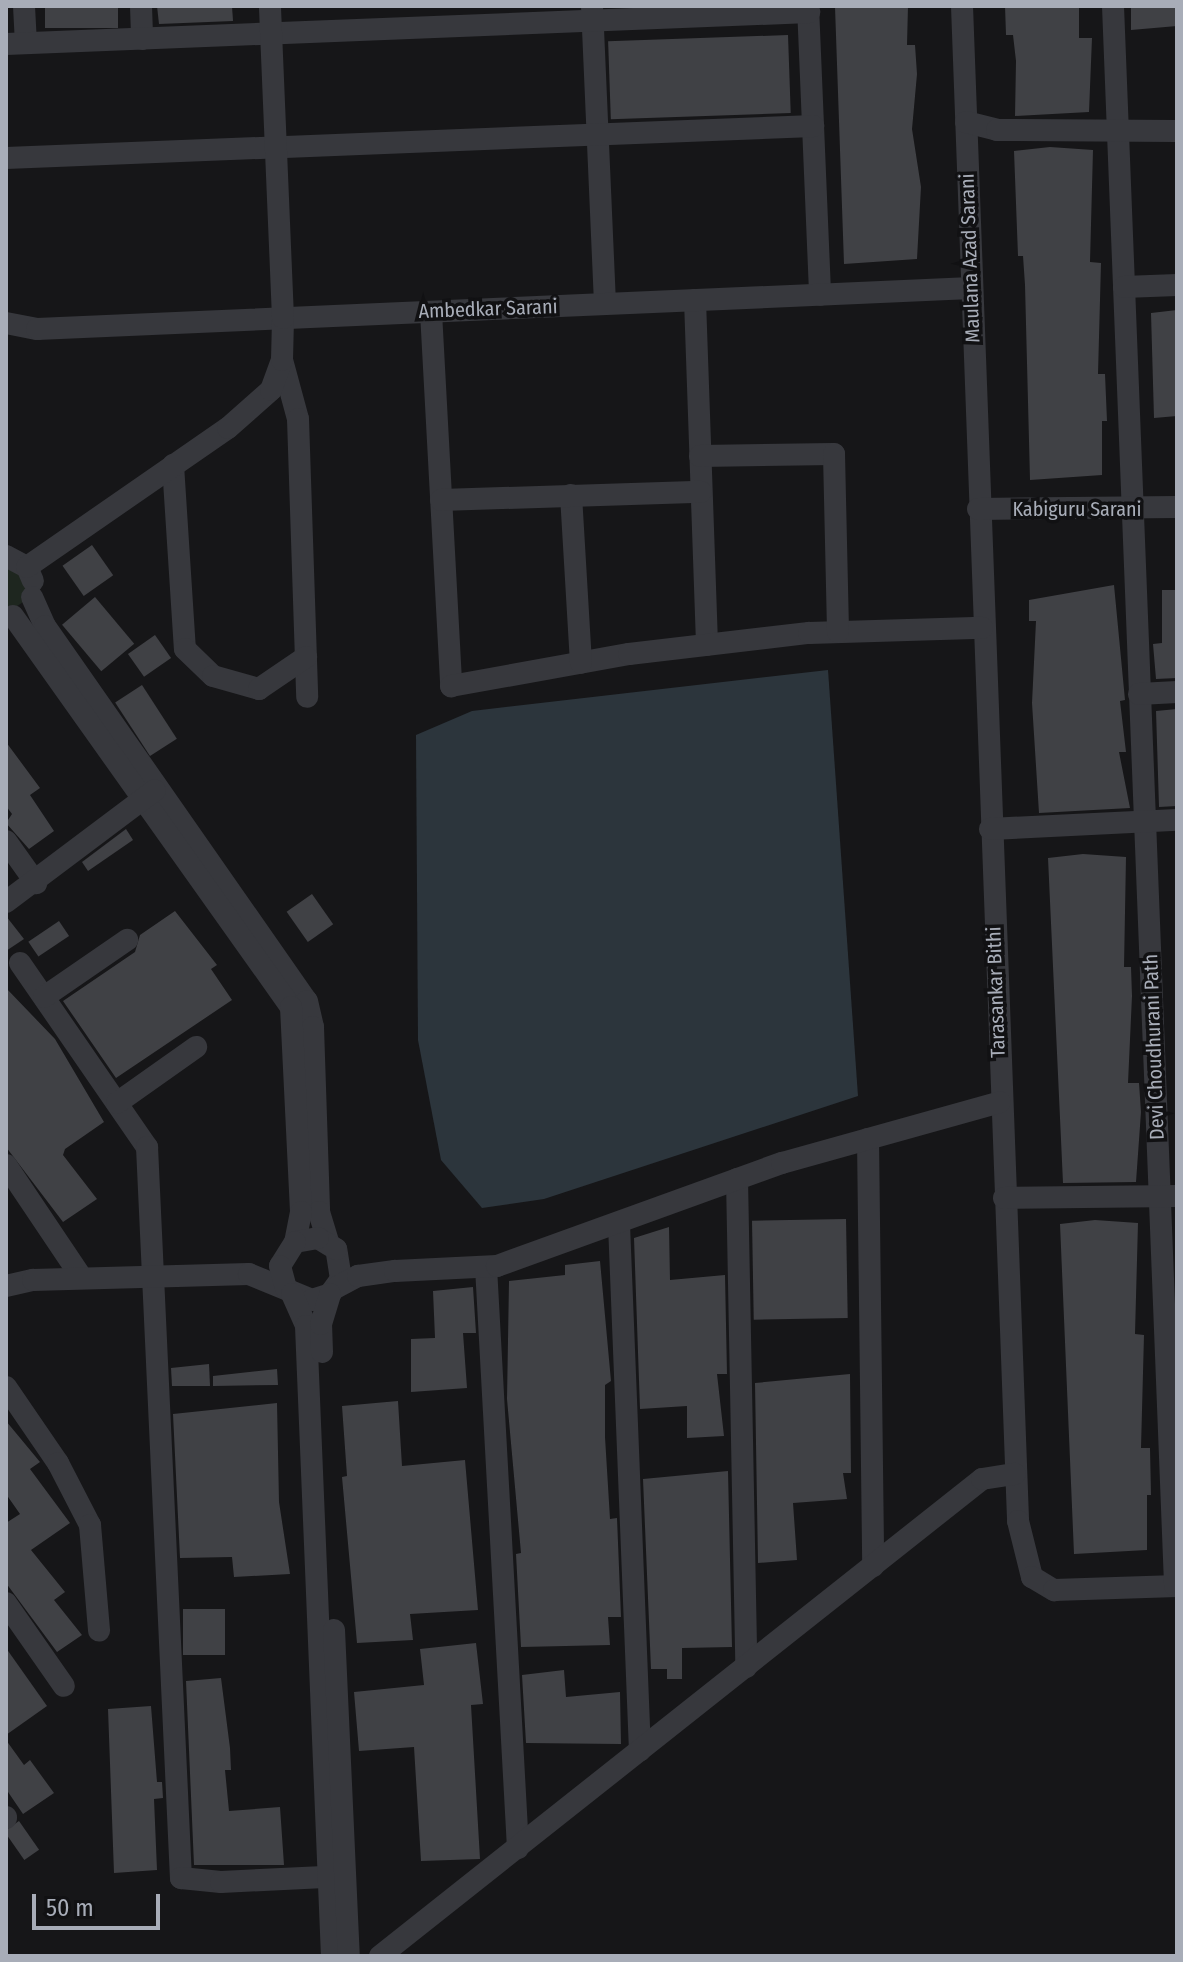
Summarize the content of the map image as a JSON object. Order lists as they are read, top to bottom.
{
  "streets": {
    "street": [
      "Maulana Azad Sarani",
      "Ambedkar Sarani",
      "Kabiguru Sarani",
      "Tarasankar Bithi",
      "Devi Choudhurani Path"
    ]
  },
  "crossings": [
    ["Maulana Azad Sarani", "Ambedkar Sarani"],
    ["Maulana Azad Sarani", "Kabiguru Sarani"],
    ["Maulana Azad Sarani", "Tarasankar Bithi"],
    ["Kabiguru Sarani", "Tarasankar Bithi"],
    ["Kabiguru Sarani", "Devi Choudhurani Path"],
    ["Tarasankar Bithi", "Devi Choudhurani Path"]
  ],
  "scale_bar": "50 m"
}
